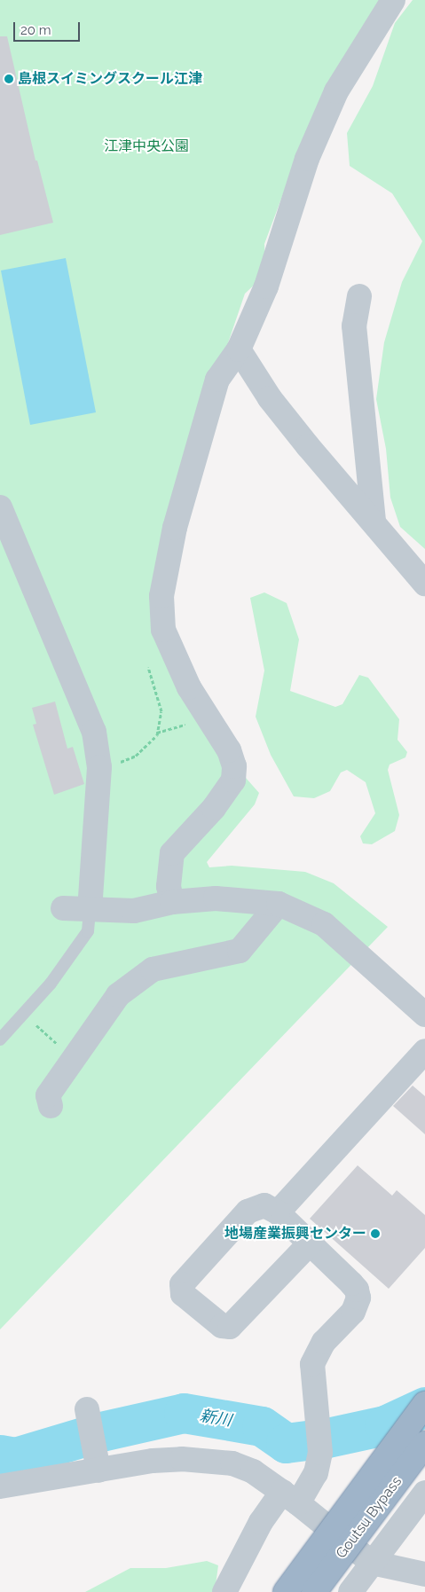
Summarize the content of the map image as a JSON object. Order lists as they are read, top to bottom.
{
  "streets": {
    "highway": ["Goutsu Bypass"]
  },
  "water": ["新川"],
  "parks": ["江津中央公園"],
  "places": ["島根スイミングスクール江津", "地場産業振興センター"],
  "scale_bar": "20 m"
}
